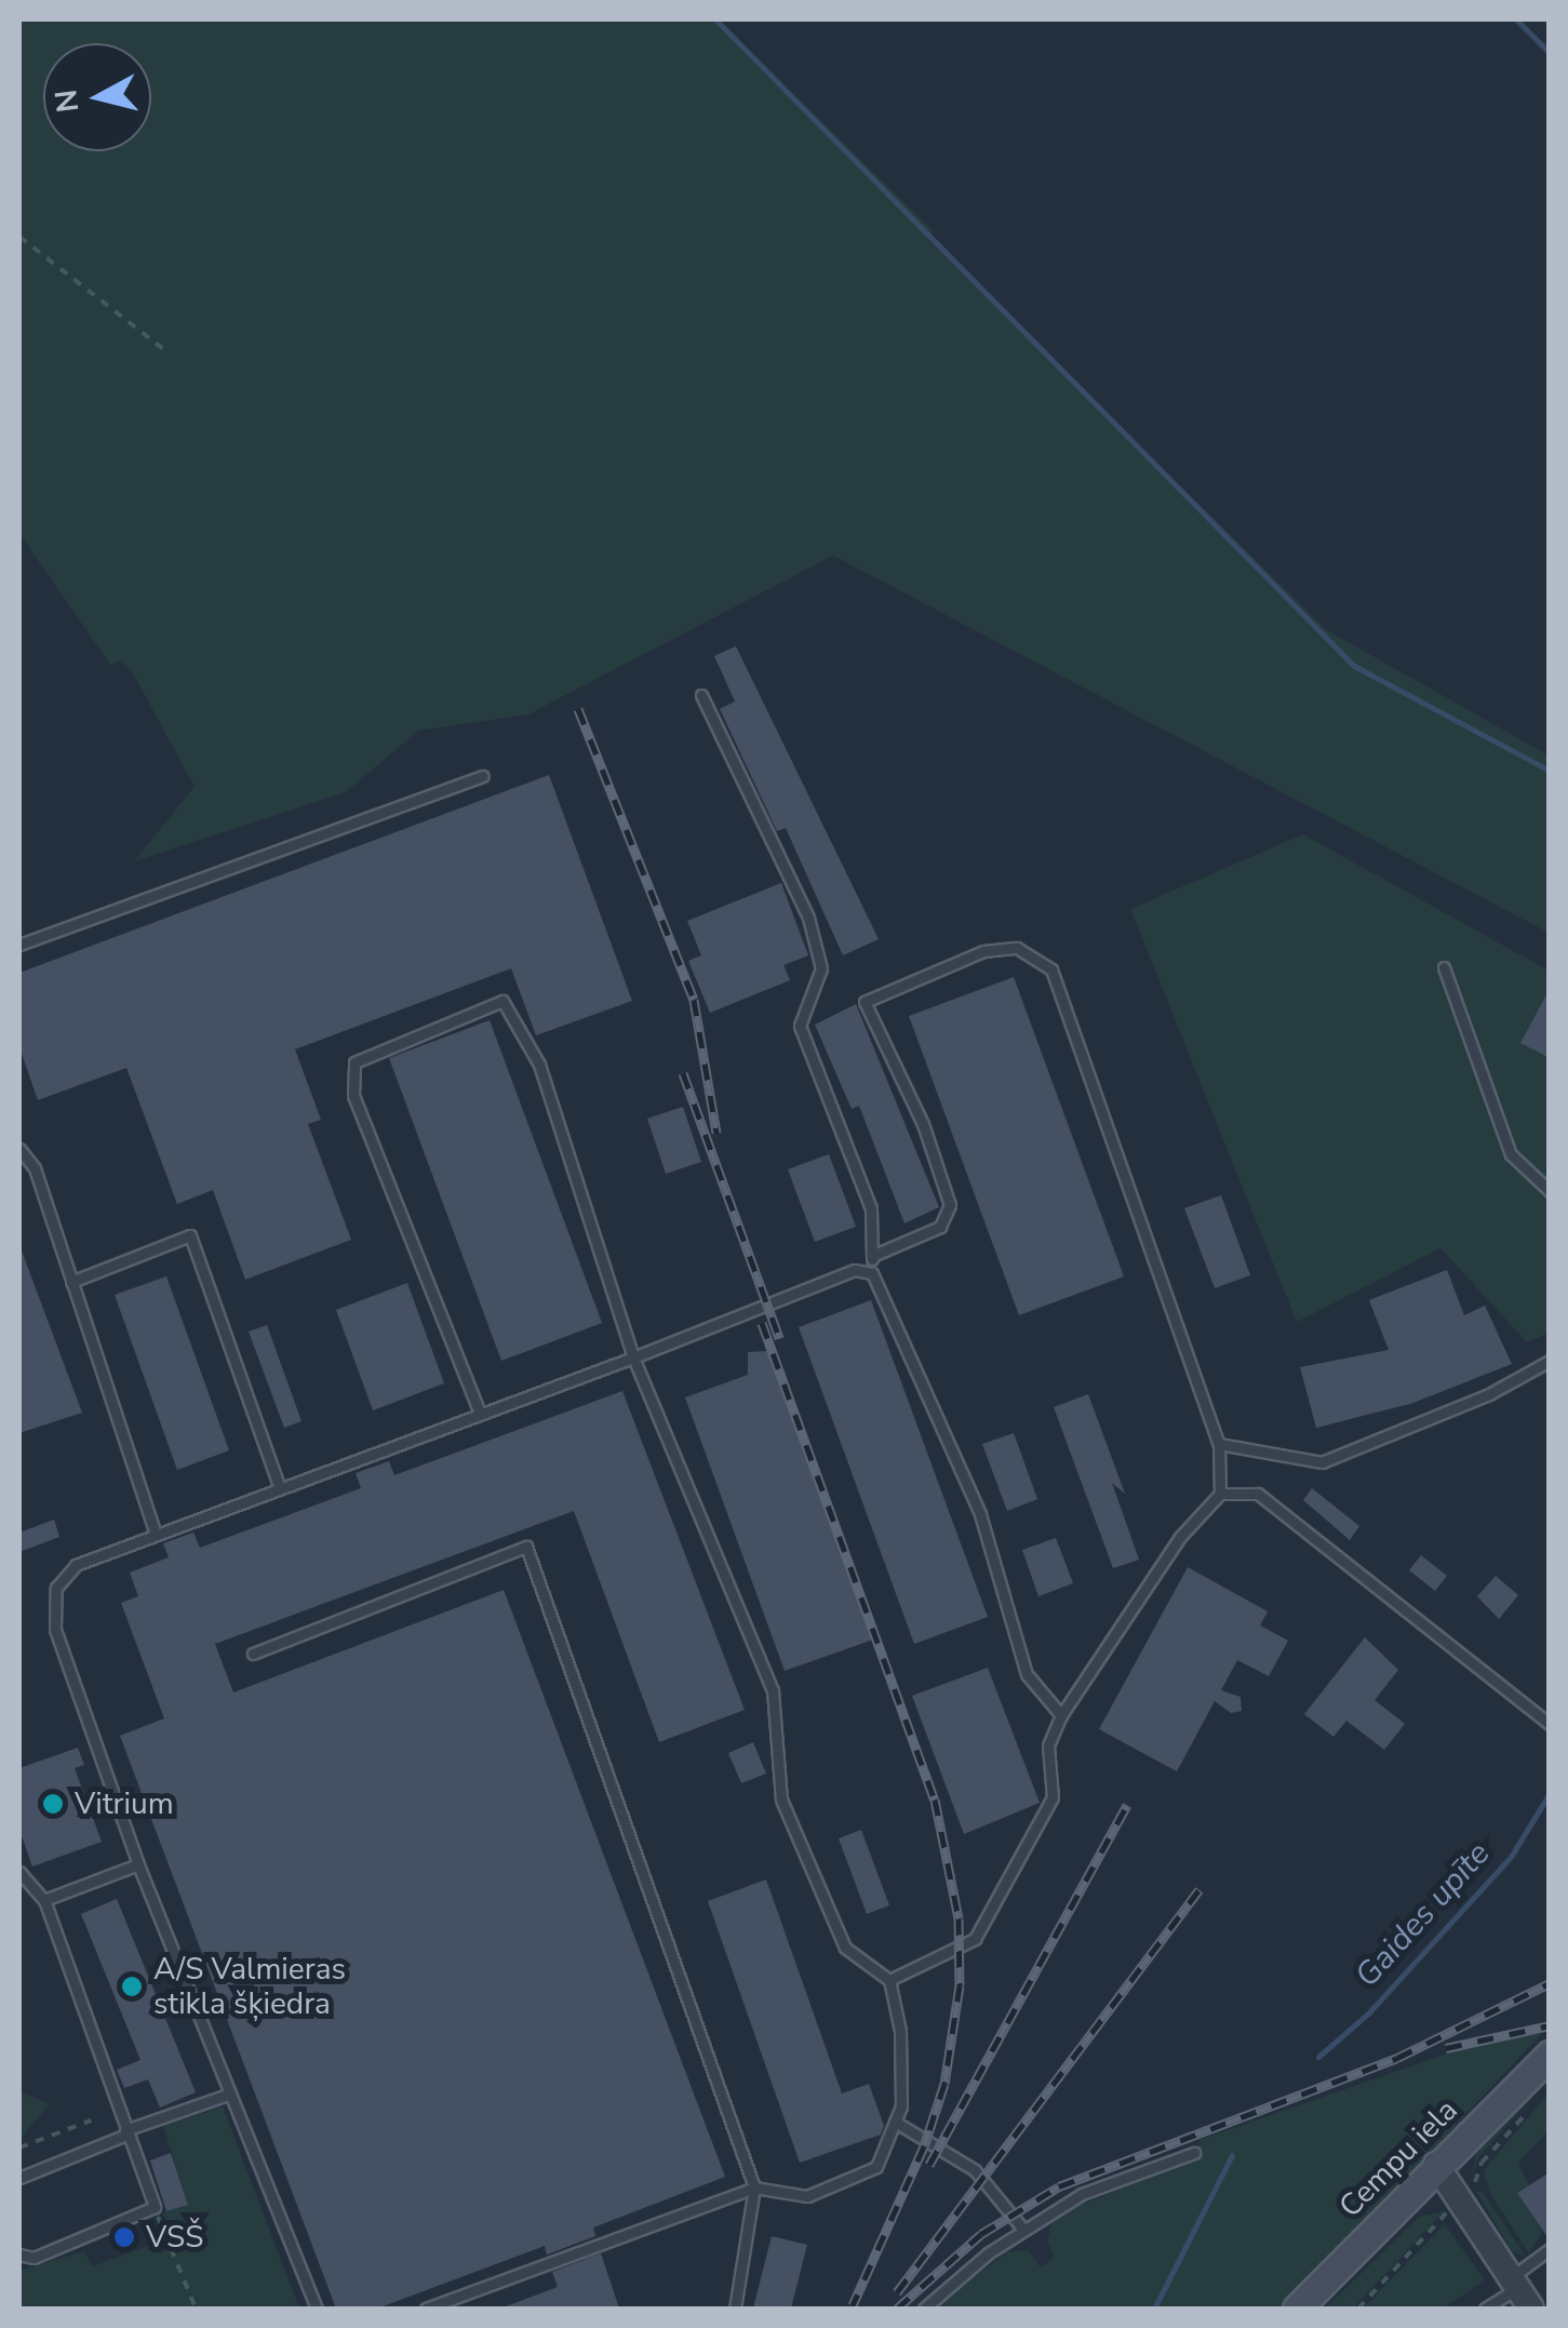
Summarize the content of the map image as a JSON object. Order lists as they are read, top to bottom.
{
  "streets": {
    "main road": ["Cempu iela"]
  },
  "water": ["Gaides upīte"],
  "places": ["Vitrium", "A/S Valmieras stikla šķiedra", "VSŠ"],
  "north": "left"
}
